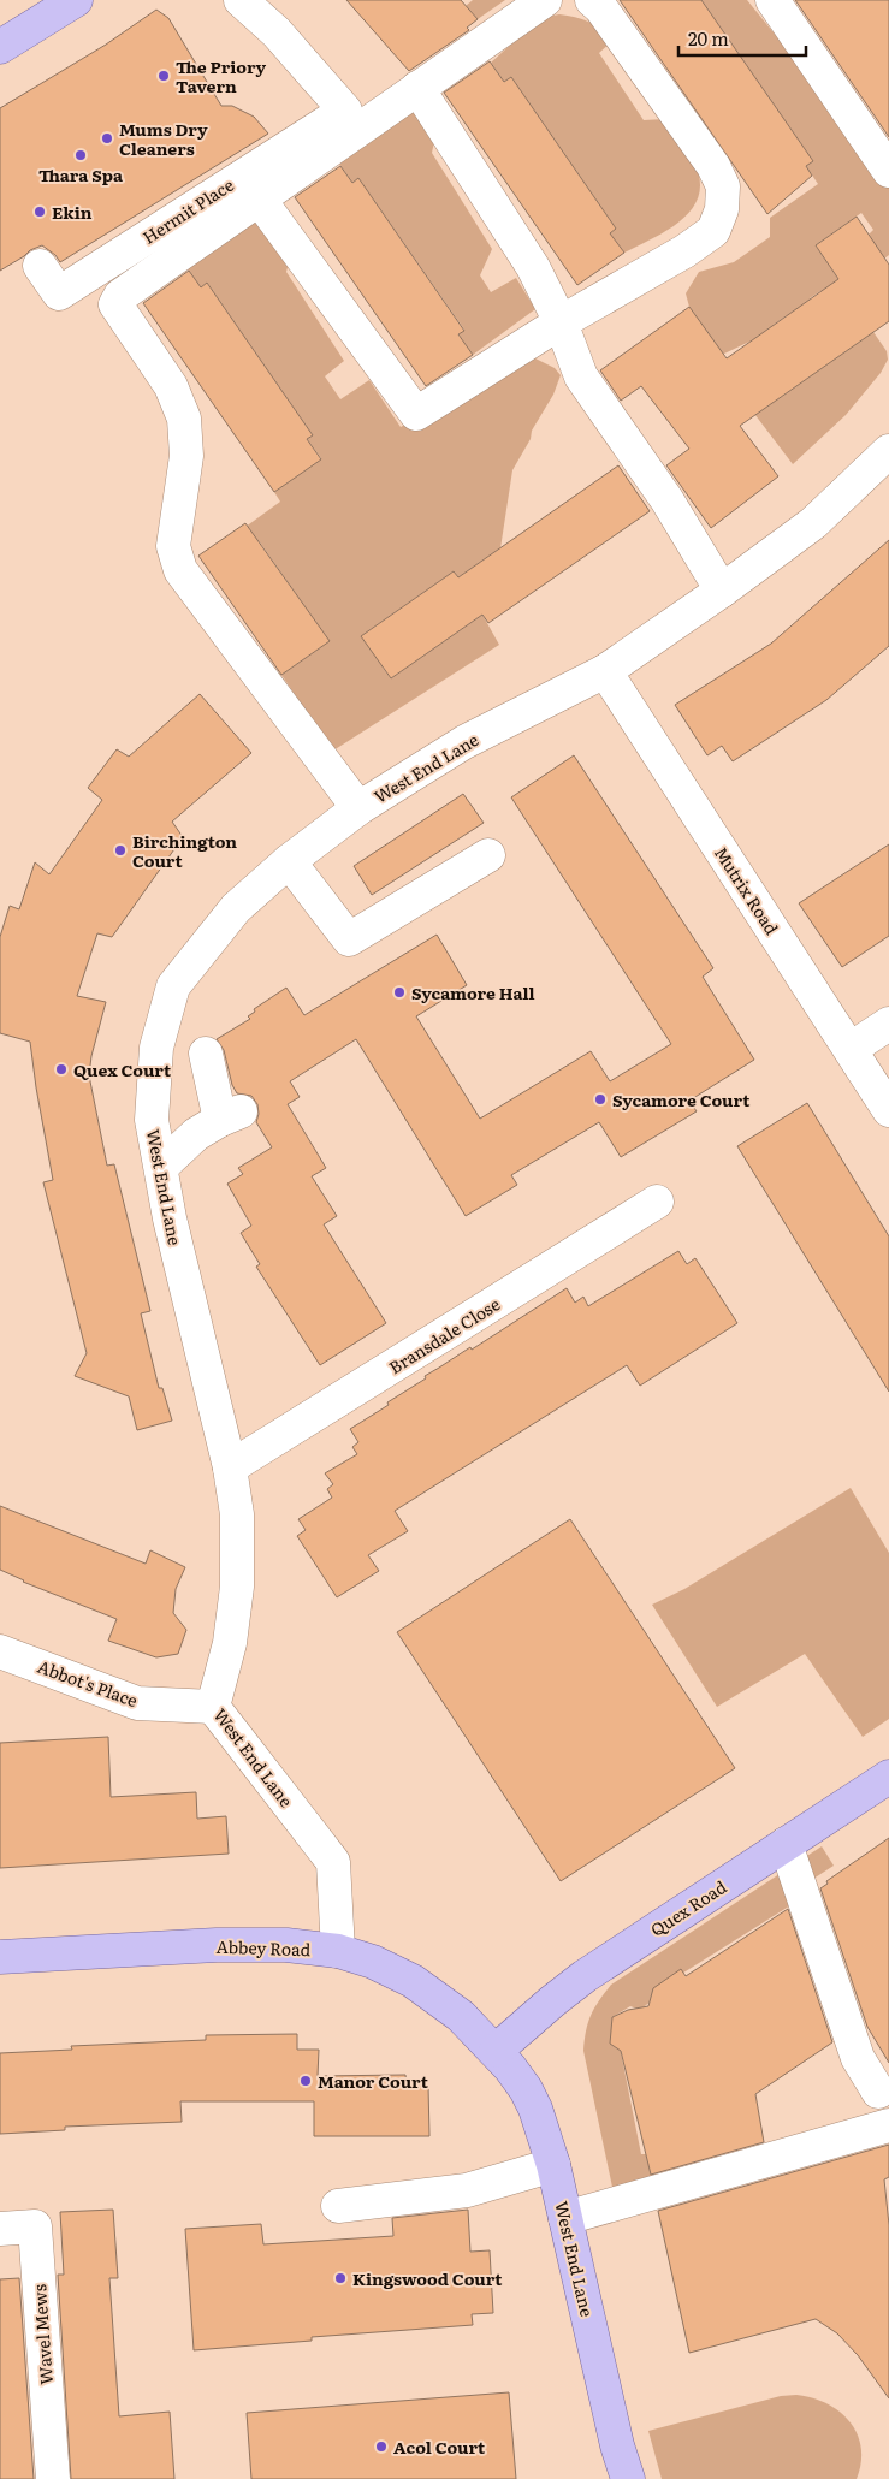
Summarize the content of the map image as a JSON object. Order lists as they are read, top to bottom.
{
  "streets": {
    "main road": ["West End Lane", "Quex Road", "Abbey Road"],
    "street": [
      "Hermit Place",
      "Mutrix Road",
      "Bransdale Close",
      "Abbot's Place",
      "Wavel Mews"
    ]
  },
  "crossings": [
    ["West End Lane", "Mutrix Road"],
    ["West End Lane", "Bransdale Close"],
    ["West End Lane", "Abbot's Place"],
    ["West End Lane", "Quex Road"],
    ["West End Lane", "Abbey Road"],
    ["Quex Road", "Abbey Road"]
  ],
  "places": [
    "The Priory Tavern",
    "Mums Dry Cleaners",
    "Thara Spa",
    "Ekin",
    "Birchington Court",
    "Sycamore Hall",
    "Quex Court",
    "Sycamore Court",
    "Manor Court",
    "Kingswood Court",
    "Acol Court"
  ],
  "scale_bar": "20 m"
}
